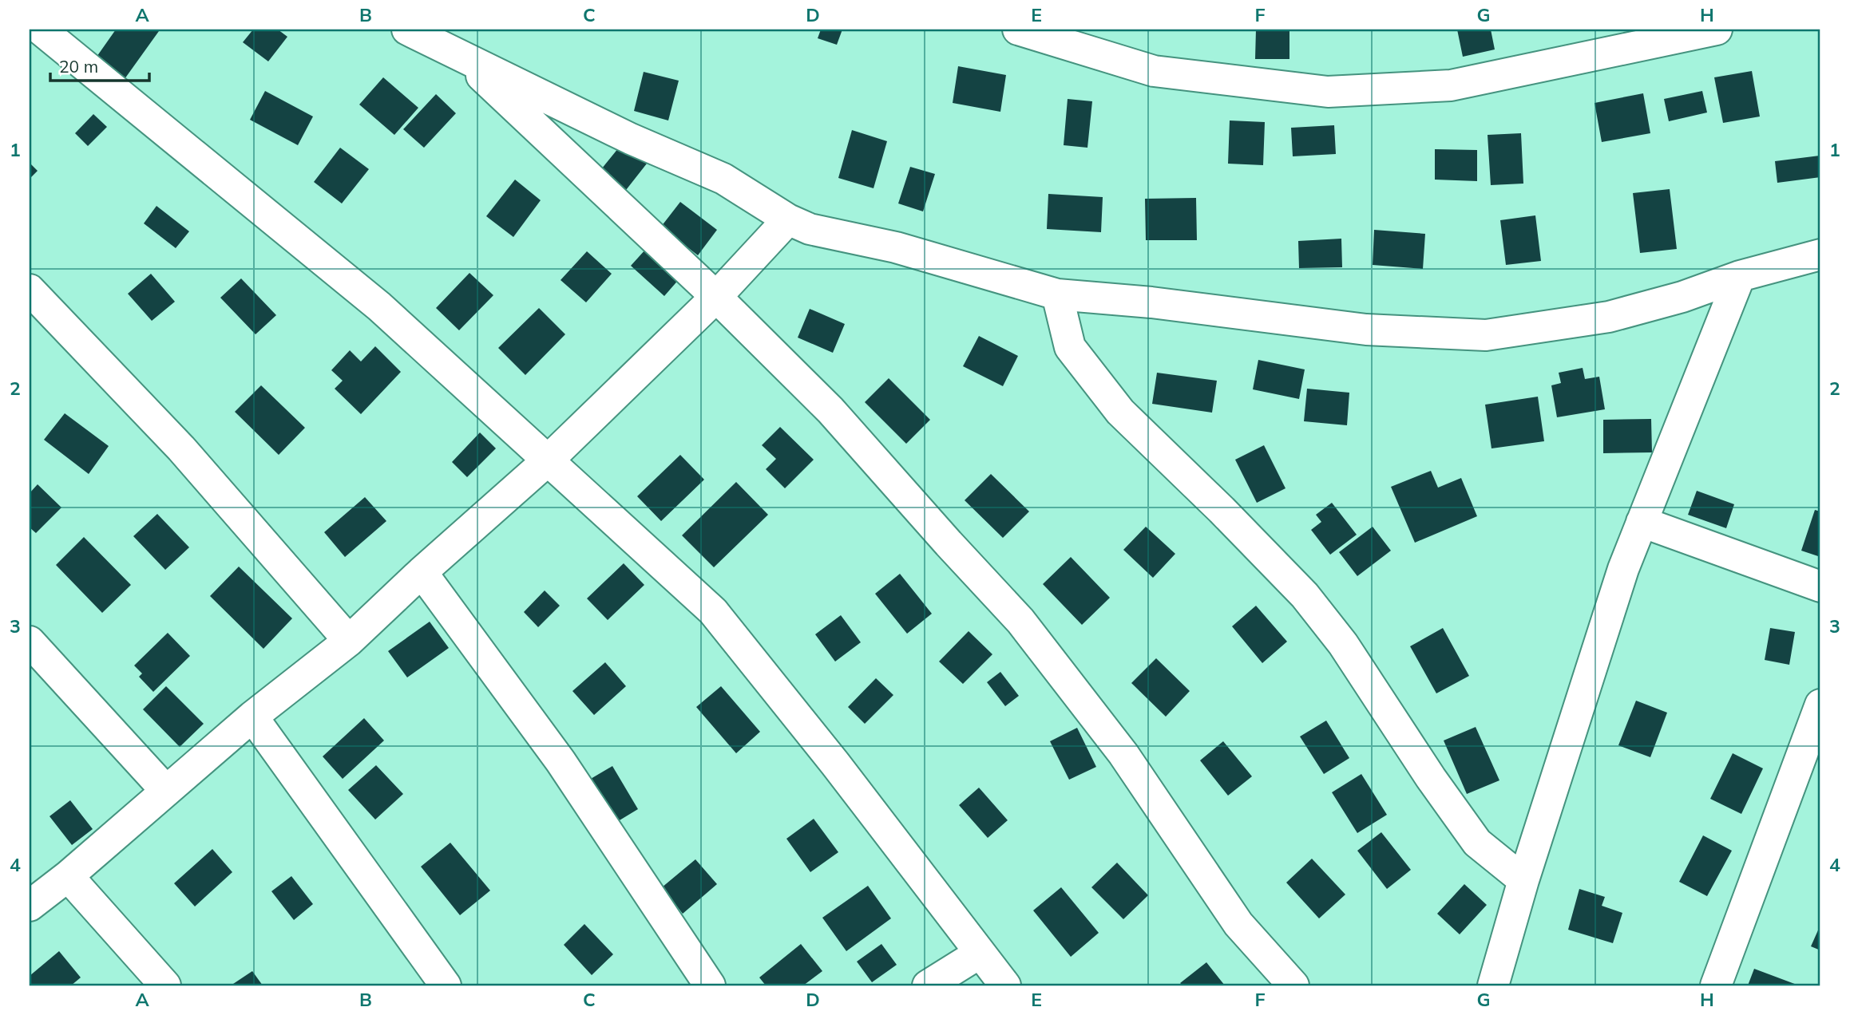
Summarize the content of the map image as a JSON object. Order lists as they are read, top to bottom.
{
  "scale_bar": "20 m",
  "grid": {
    "columns": [
      "A",
      "B",
      "C",
      "D",
      "E",
      "F",
      "G",
      "H"
    ],
    "rows": [
      "1",
      "2",
      "3",
      "4"
    ]
  }
}
